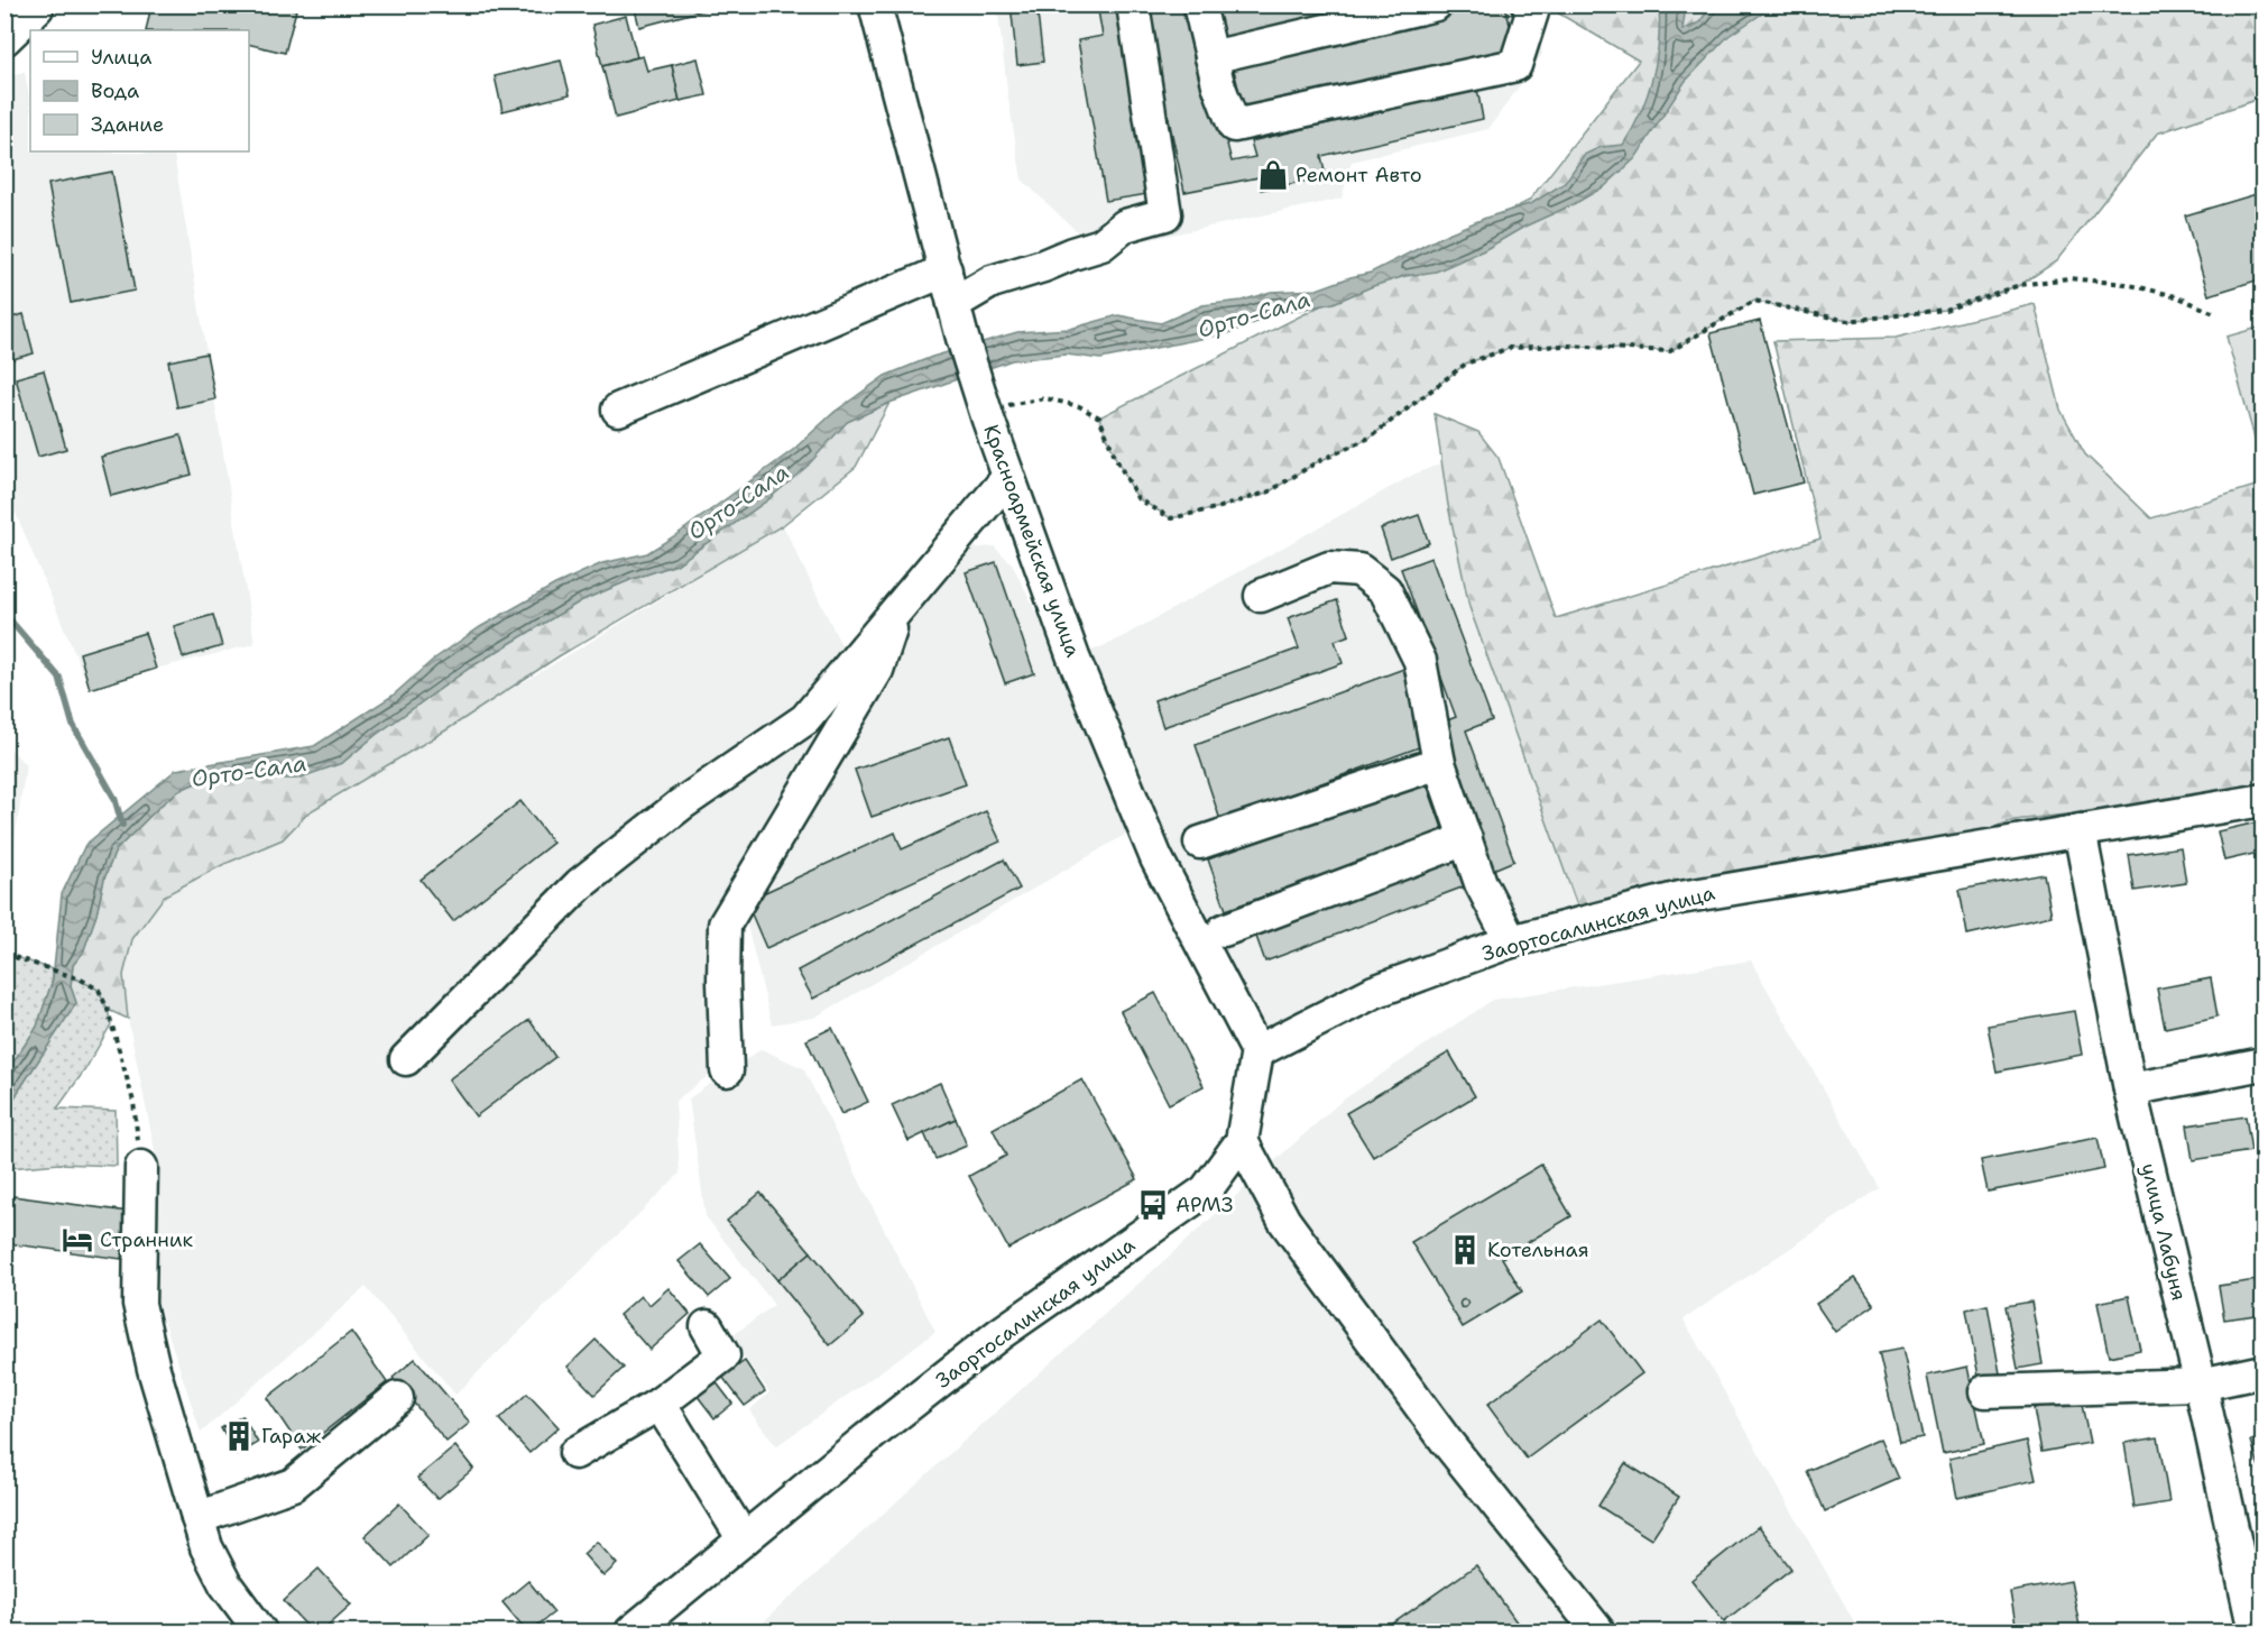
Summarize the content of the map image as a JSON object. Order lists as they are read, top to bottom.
{
  "streets": {
    "street": ["Красноармейская улица", "Заортосалинская улица", "улица Лабуня"]
  },
  "crossings": [
    ["Красноармейская улица", "Заортосалинская улица"],
    ["Заортосалинская улица", "улица Лабуня"]
  ],
  "water": ["Орто-Сала"],
  "places": {
    "shop": ["Ремонт Авто"],
    "bus stop": ["АРМЗ"],
    "hotel": ["Странник"],
    "building": ["Котельная", "Гараж"]
  },
  "legend": ["Улица", "Вода", "Здание"]
}
